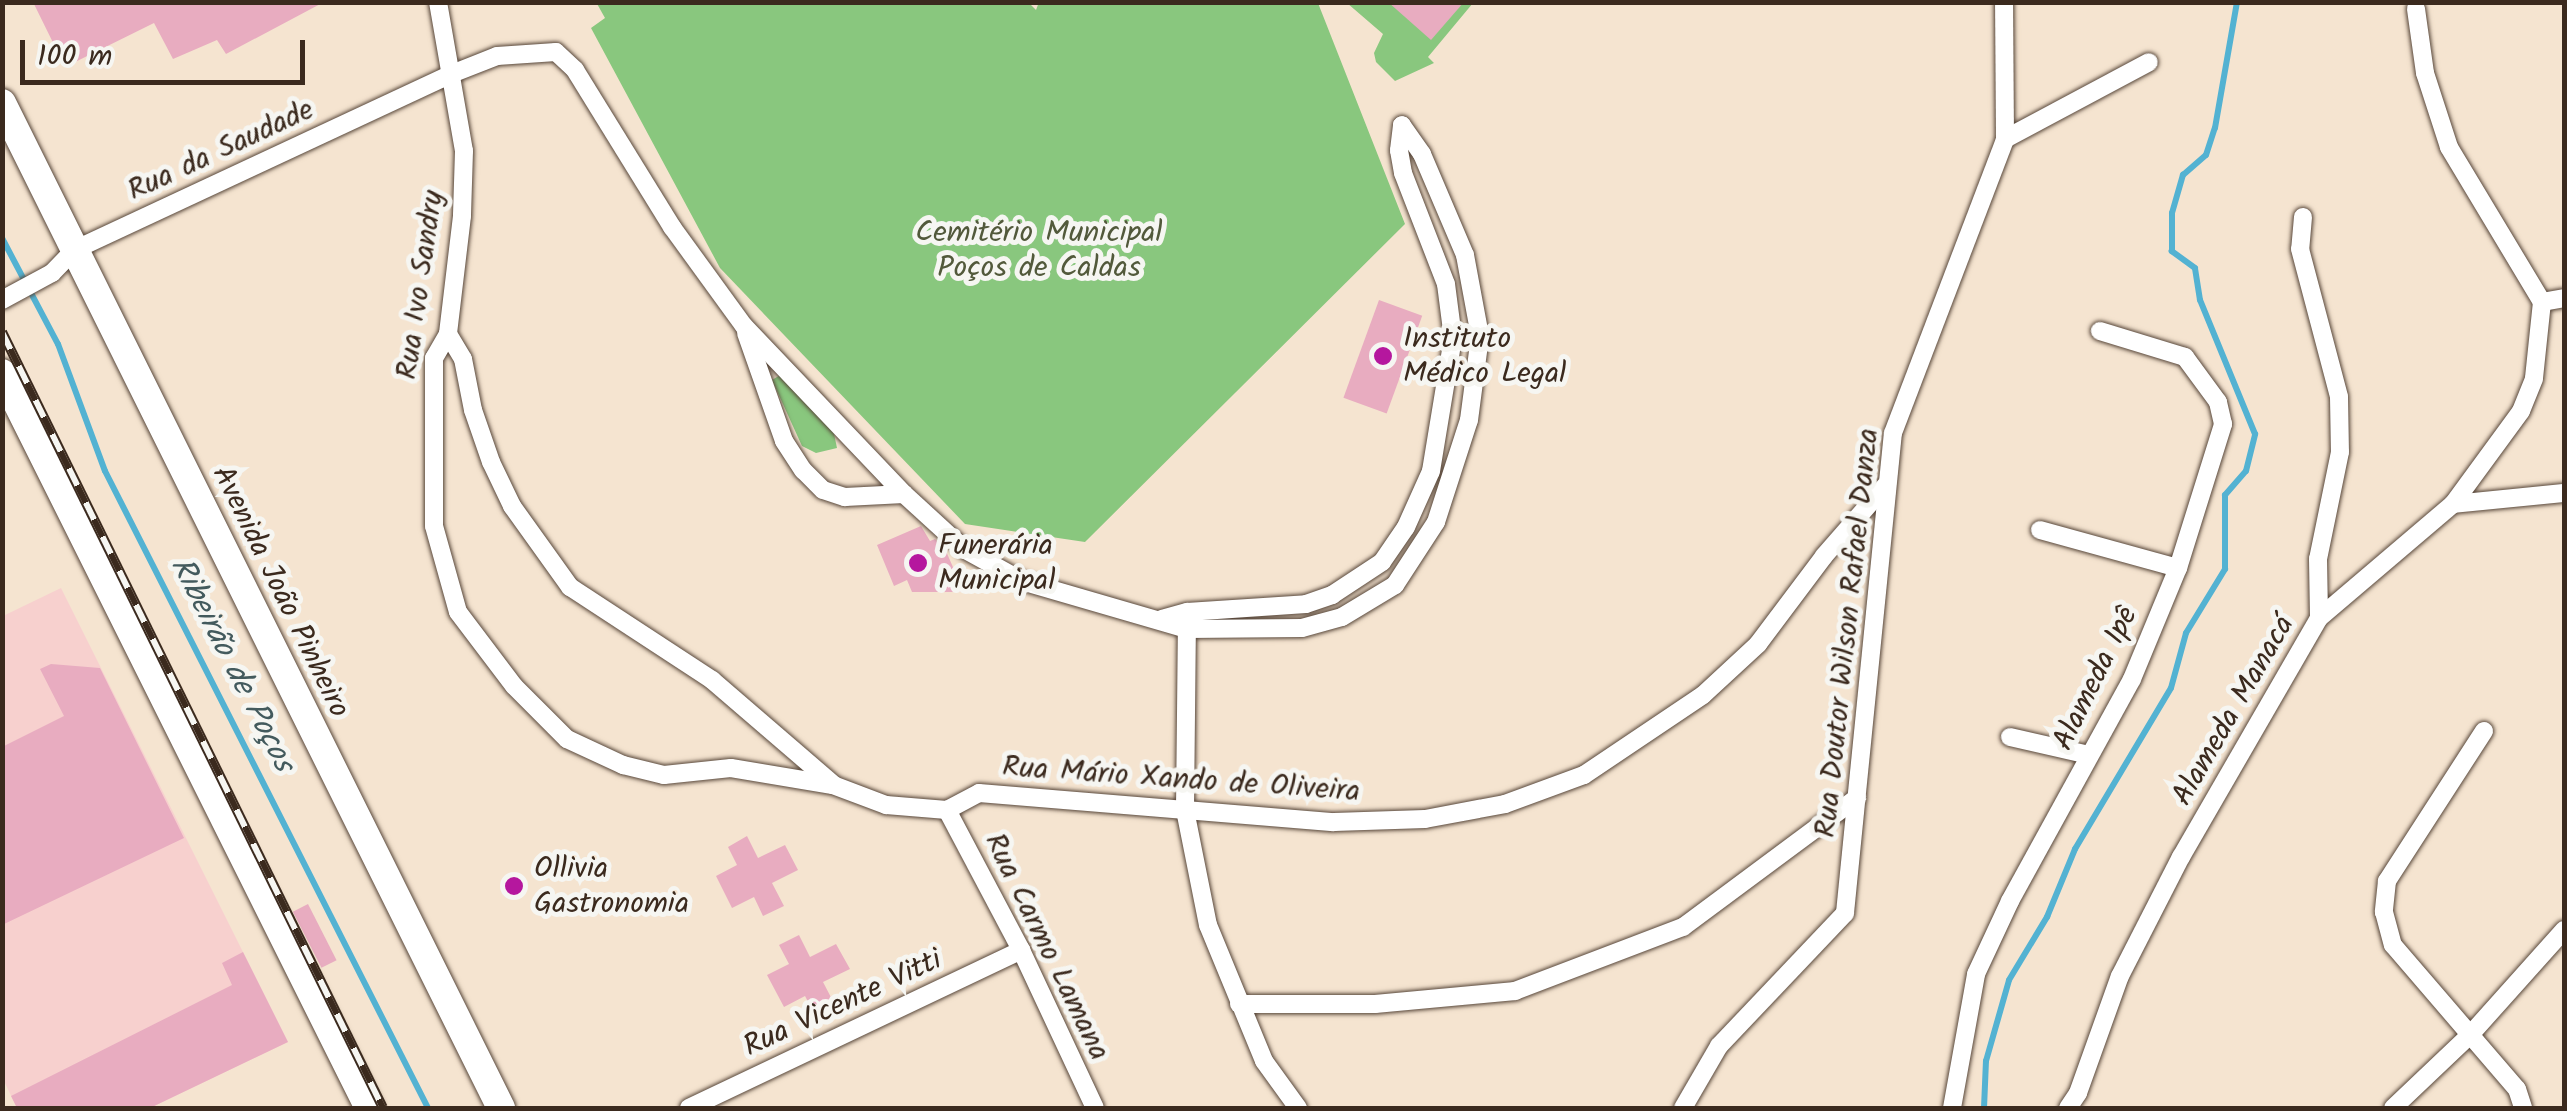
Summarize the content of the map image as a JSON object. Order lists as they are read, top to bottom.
{
  "streets": {
    "main road": ["Avenida João Pinheiro"],
    "street": [
      "Rua da Saudade",
      "Rua Ivo Sandry",
      "Rua Doutor Wilson Rafael Danza",
      "Alameda Ipê",
      "Alameda Manacá",
      "Rua Mário Xando de Oliveira",
      "Rua Carmo Lamana",
      "Rua Vicente Vitti"
    ]
  },
  "crossings": [
    ["Rua da Saudade", "Rua Ivo Sandry"],
    ["Rua da Saudade", "Avenida João Pinheiro"],
    ["Rua Ivo Sandry", "Rua Mário Xando de Oliveira"],
    ["Rua Doutor Wilson Rafael Danza", "Rua Mário Xando de Oliveira"],
    ["Rua Mário Xando de Oliveira", "Rua Carmo Lamana"],
    ["Rua Carmo Lamana", "Rua Vicente Vitti"]
  ],
  "water": ["Ribeirão de Poços"],
  "parks": ["Cemitério Municipal Poços de Caldas"],
  "places": ["Instituto Médico Legal", "Funerária Municipal", "Ollivia Gastronomia"],
  "scale_bar": "100 m"
}
